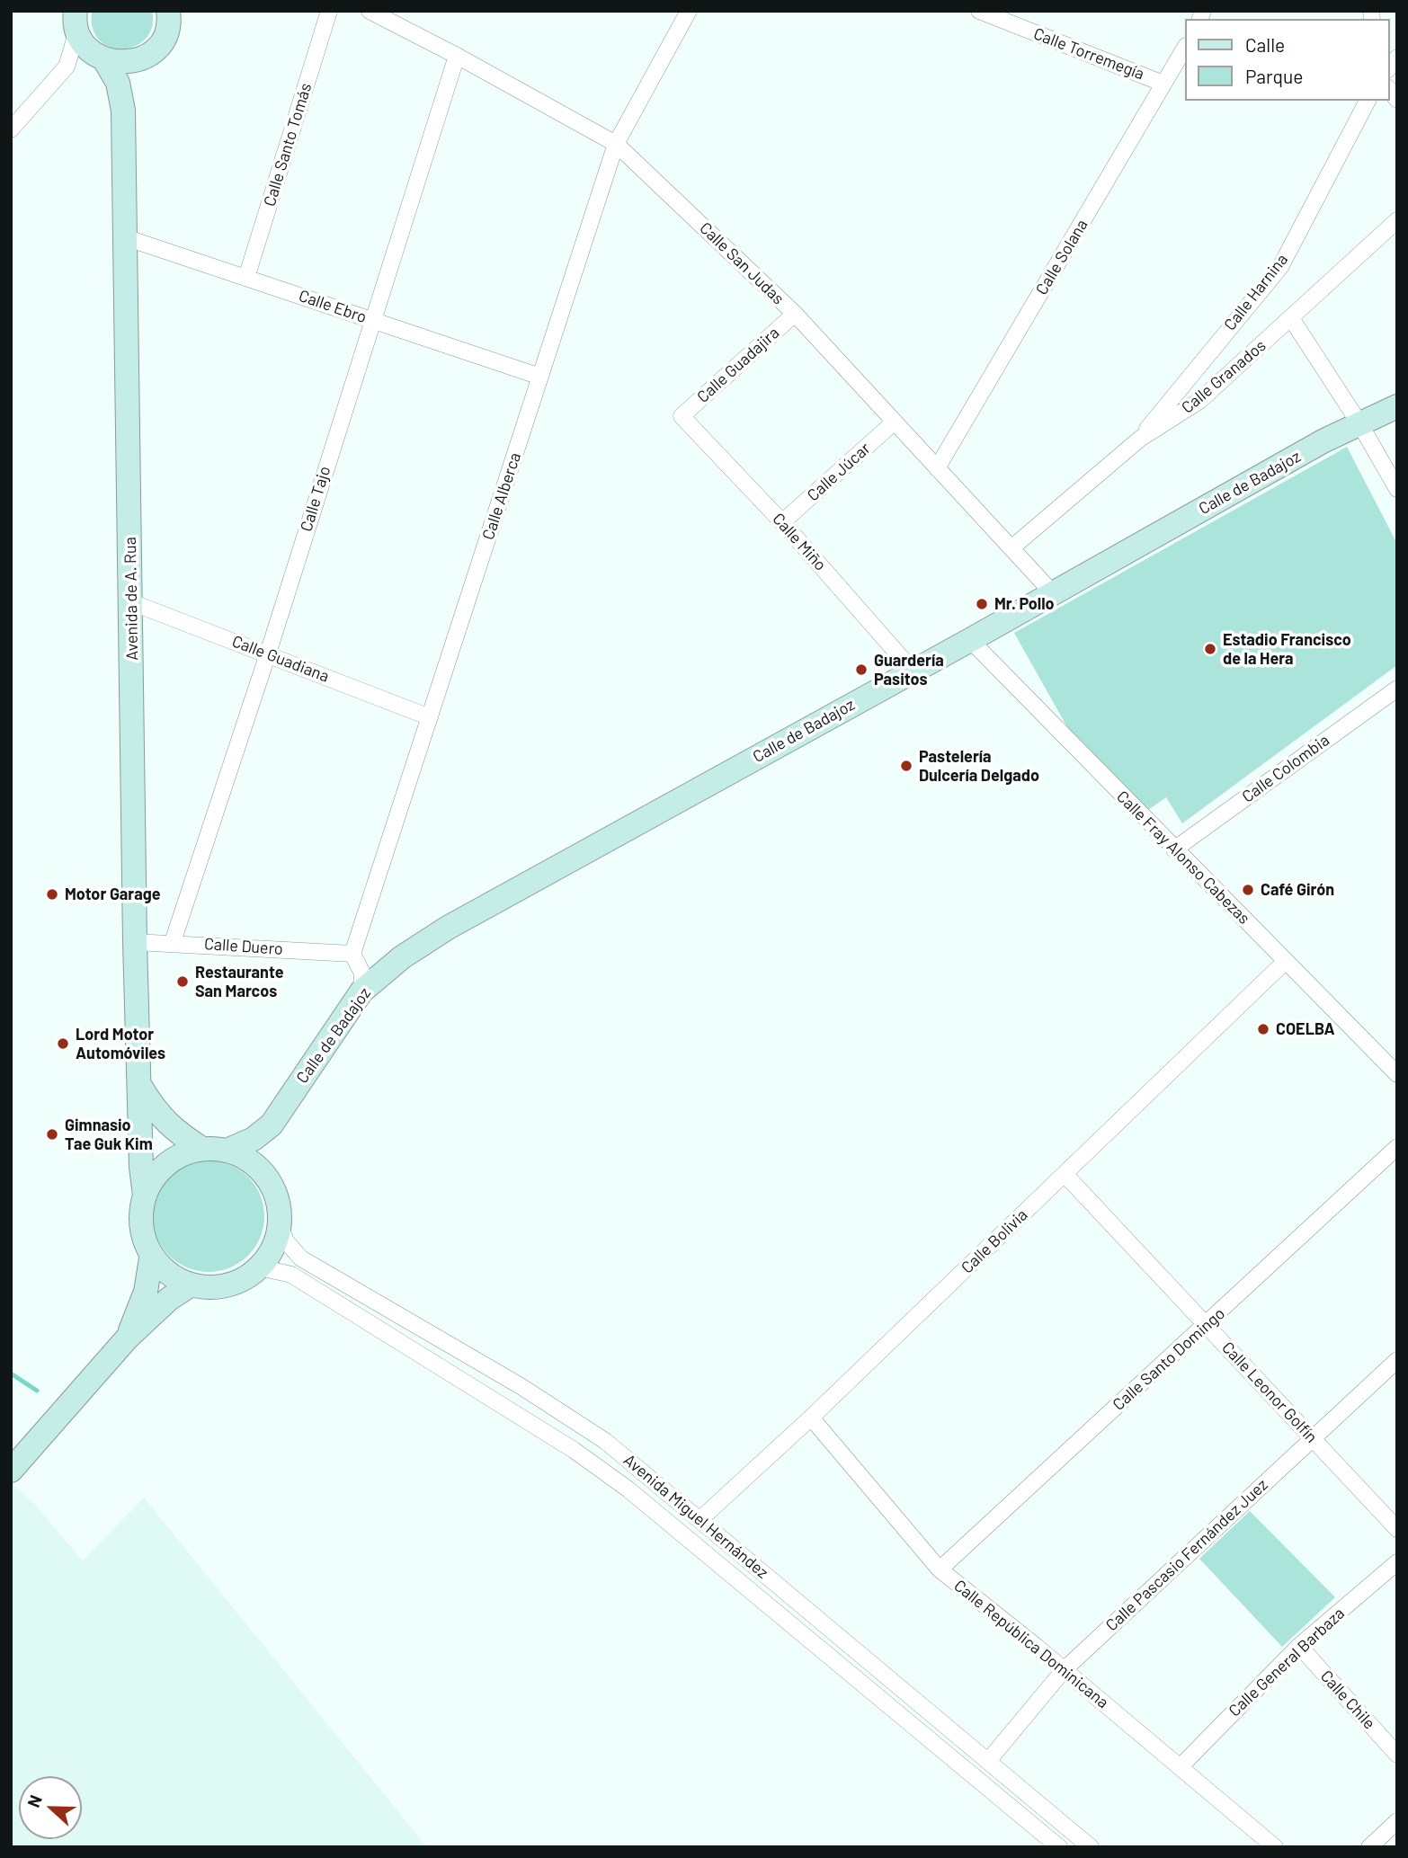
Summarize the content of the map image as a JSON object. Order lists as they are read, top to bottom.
{
  "streets": {
    "street": [
      "Calle Torremegía",
      "Calle Santo Tomás",
      "Calle Solana",
      "Calle San Judas",
      "Calle Harnina",
      "Calle Ebro",
      "Calle Guadajira",
      "Calle Granados",
      "Calle Júcar",
      "Calle de Badajoz",
      "Calle Alberca",
      "Calle Tajo",
      "Calle Miño",
      "Avenida de A. Rua",
      "Calle Guadiana",
      "Calle Colombia",
      "Calle Fray Alonso Cabezas",
      "Calle Duero",
      "Calle Bolivia",
      "Calle Santo Domingo",
      "Calle Leonor Golfín",
      "Avenida Miguel Hernández",
      "Calle Pascasio Fernández Juez",
      "Calle República Dominicana",
      "Calle General Barbaza",
      "Calle Chile"
    ]
  },
  "crossings": [
    ["Calle Torremegía", "Calle Solana"],
    ["Calle Santo Tomás", "Calle Ebro"],
    ["Calle Solana", "Calle San Judas"],
    ["Calle San Judas", "Calle Guadajira"],
    ["Calle San Judas", "Calle Granados"],
    ["Calle San Judas", "Calle Júcar"],
    ["Calle San Judas", "Calle de Badajoz"],
    ["Calle San Judas", "Calle Alberca"],
    ["Calle San Judas", "Calle Tajo"],
    ["Calle Harnina", "Calle Granados"],
    ["Calle Ebro", "Calle Alberca"],
    ["Calle Ebro", "Calle Tajo"],
    ["Calle Ebro", "Avenida de A. Rua"],
    ["Calle Guadajira", "Calle Miño"],
    ["Calle Júcar", "Calle Miño"],
    ["Calle de Badajoz", "Calle Miño"],
    ["Calle de Badajoz", "Avenida de A. Rua"],
    ["Calle de Badajoz", "Calle Fray Alonso Cabezas"],
    ["Calle de Badajoz", "Avenida Miguel Hernández"],
    ["Calle Alberca", "Calle Guadiana"],
    ["Calle Alberca", "Calle Duero"],
    ["Calle Tajo", "Calle Guadiana"],
    ["Calle Tajo", "Calle Duero"],
    ["Avenida de A. Rua", "Calle Guadiana"],
    ["Avenida de A. Rua", "Calle Duero"],
    ["Avenida de A. Rua", "Avenida Miguel Hernández"],
    ["Calle Colombia", "Calle Fray Alonso Cabezas"],
    ["Calle Fray Alonso Cabezas", "Calle Bolivia"],
    ["Calle Bolivia", "Calle Leonor Golfín"],
    ["Calle Bolivia", "Avenida Miguel Hernández"],
    ["Calle Bolivia", "Calle República Dominicana"],
    ["Calle Santo Domingo", "Calle Leonor Golfín"],
    ["Calle Santo Domingo", "Calle República Dominicana"],
    ["Calle Leonor Golfín", "Calle Pascasio Fernández Juez"],
    ["Avenida Miguel Hernández", "Calle Pascasio Fernández Juez"],
    ["Calle Pascasio Fernández Juez", "Calle República Dominicana"],
    ["Calle República Dominicana", "Calle General Barbaza"],
    ["Calle General Barbaza", "Calle Chile"]
  ],
  "places": [
    "Mr. Pollo",
    "Estadio Francisco de la Hera",
    "Guardería Pasitos",
    "Pastelería Dulcería Delgado",
    "Café Girón",
    "Motor Garage",
    "Restaurante San Marcos",
    "COELBA",
    "Lord Motor Automóviles",
    "Gimnasio Tae Guk Kim"
  ],
  "legend": ["Calle", "Parque"],
  "north": "left"
}
